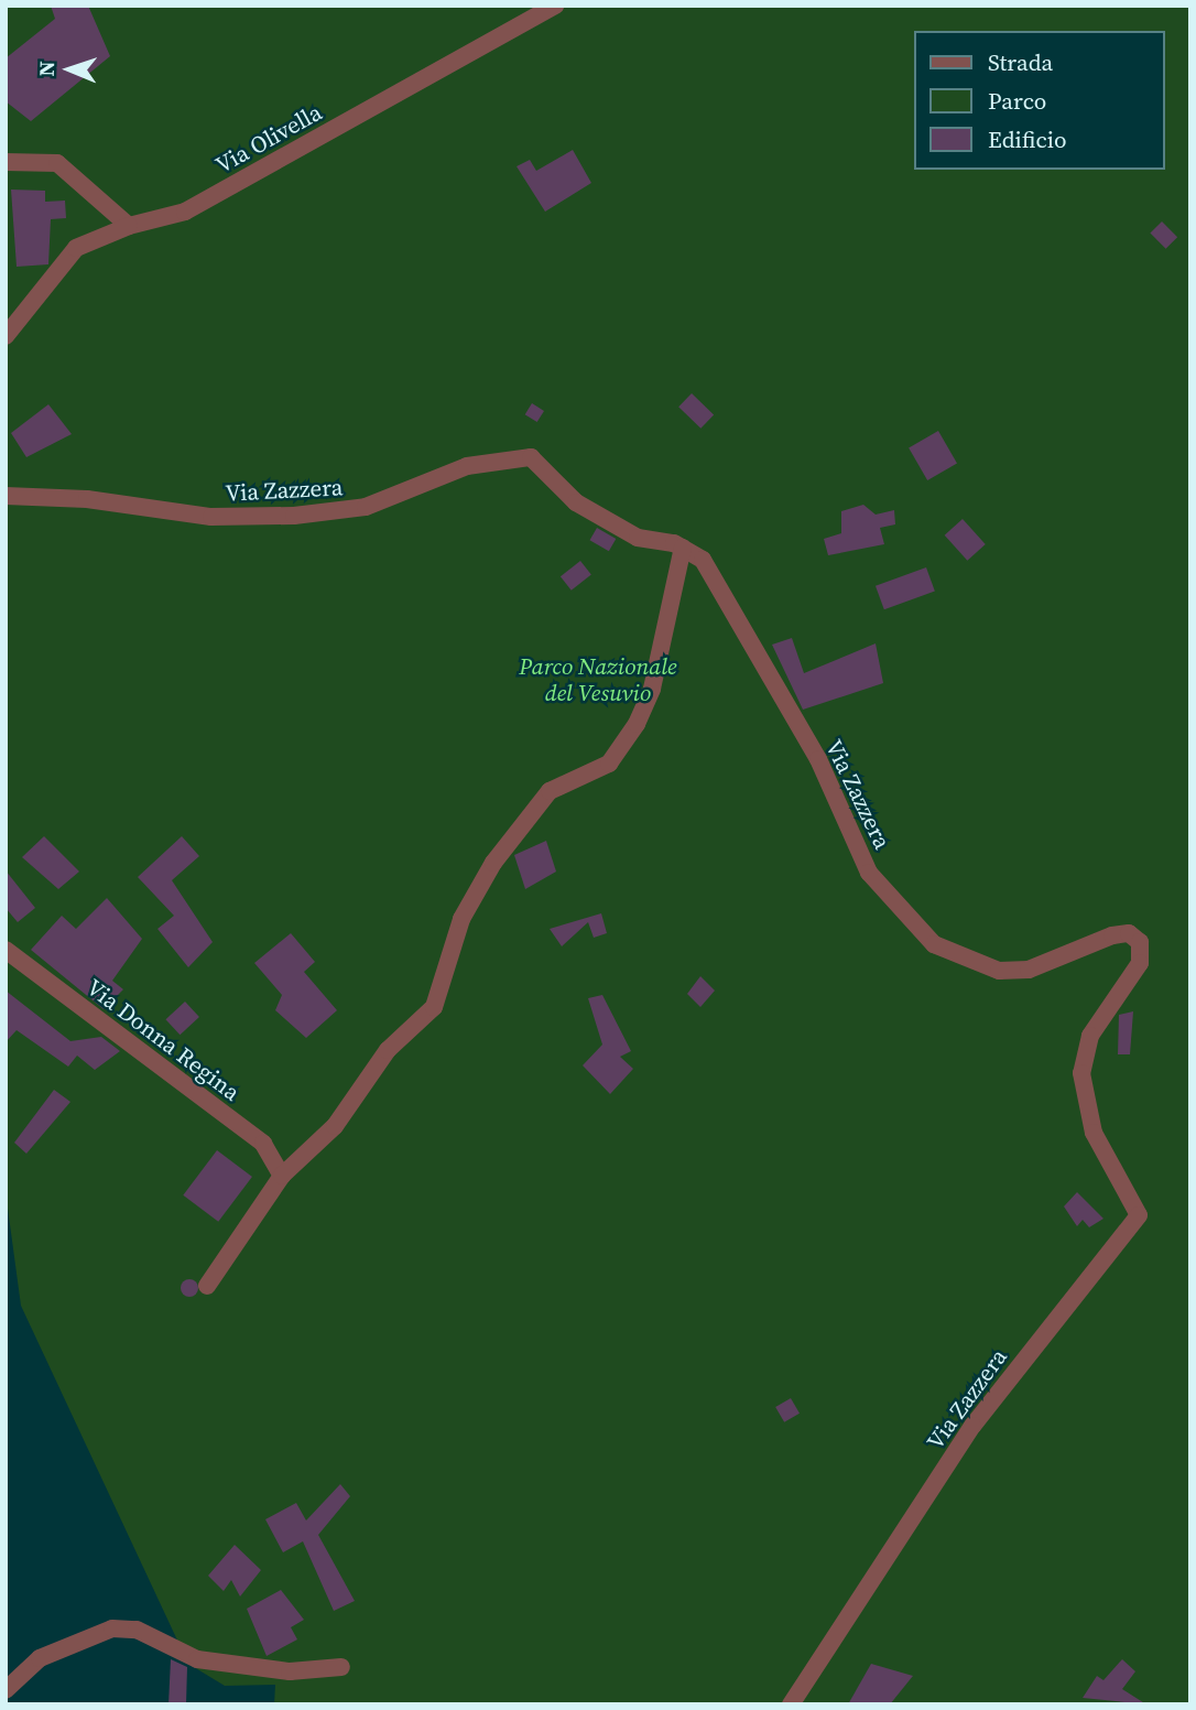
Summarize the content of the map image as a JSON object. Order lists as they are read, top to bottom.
{
  "streets": {
    "street": ["Via Olivella", "Via Zazzera", "Via Donna Regina"]
  },
  "parks": ["Parco Nazionale del Vesuvio"],
  "legend": ["Strada", "Parco", "Edificio"],
  "north": "left"
}
